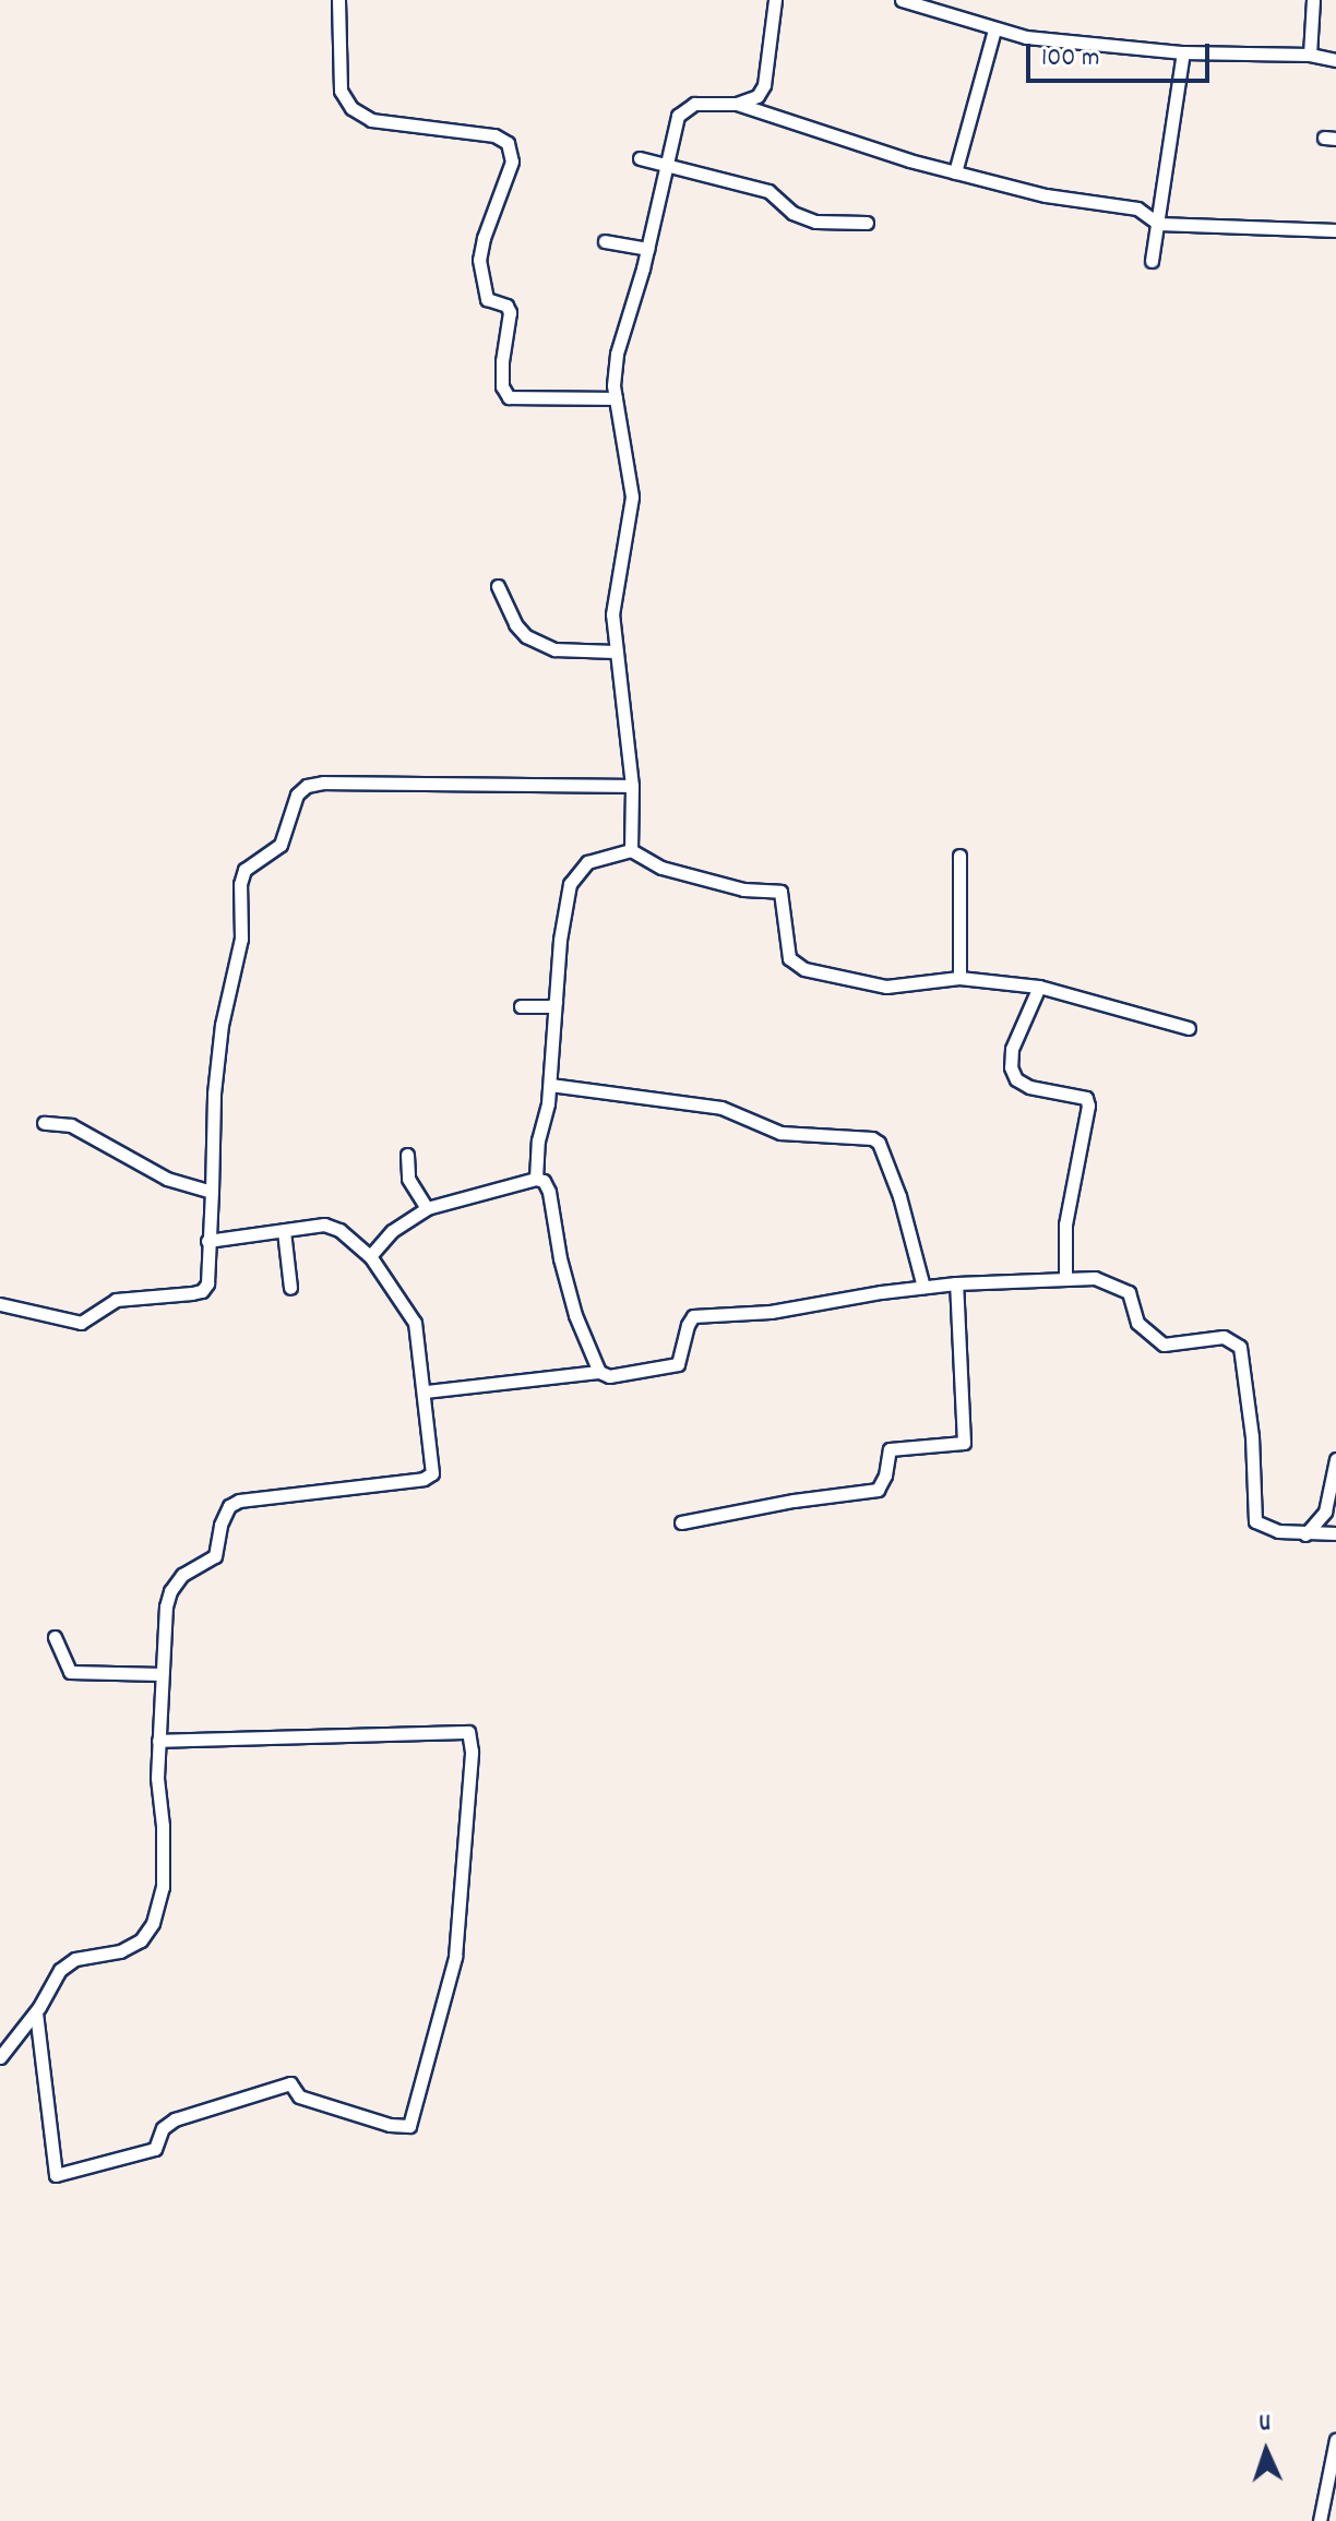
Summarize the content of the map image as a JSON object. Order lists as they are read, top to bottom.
{
  "scale_bar": "100 m",
  "north": "top"
}
